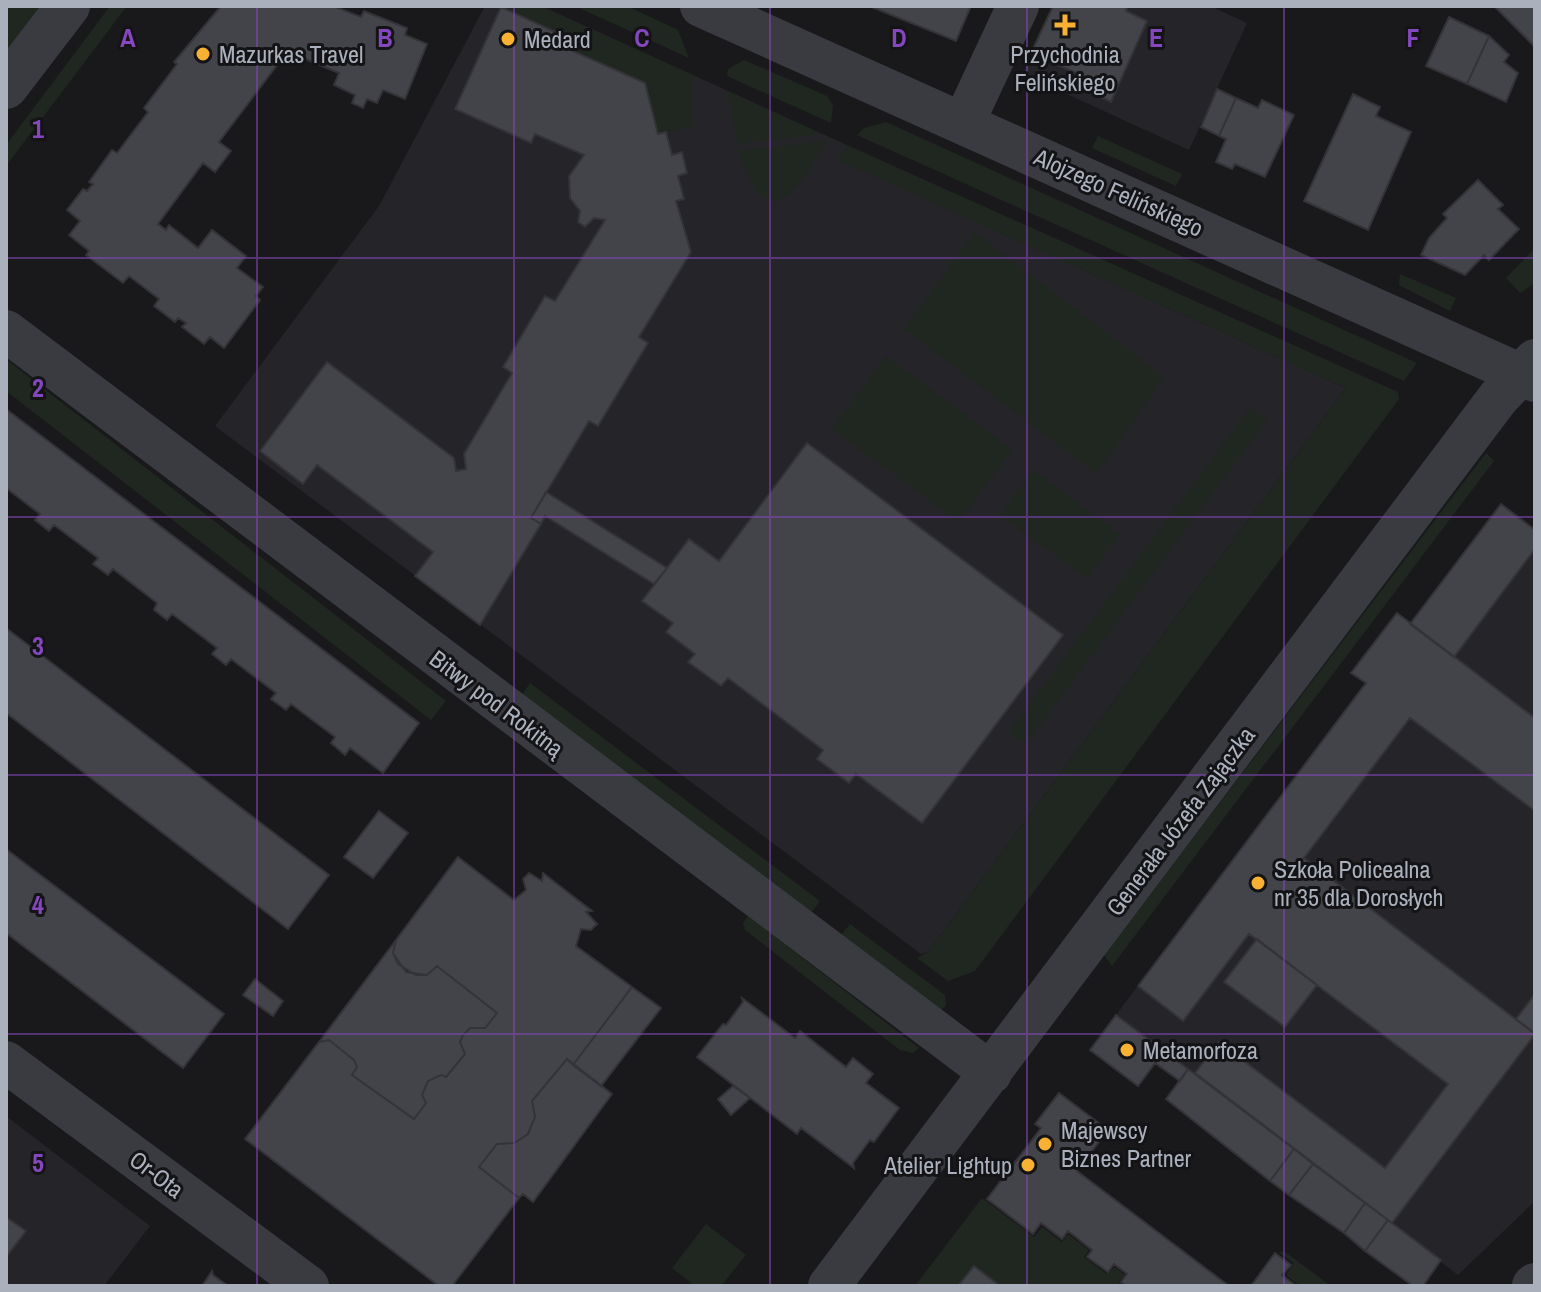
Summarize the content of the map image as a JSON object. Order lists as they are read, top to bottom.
{
  "streets": {
    "street": [
      "Alojzego Felińskiego",
      "Bitwy pod Rokitną",
      "Generała Józefa Zajączka",
      "Or-Ota"
    ]
  },
  "crossings": [
    ["Alojzego Felińskiego", "Generała Józefa Zajączka"],
    ["Bitwy pod Rokitną", "Generała Józefa Zajączka"]
  ],
  "places": {
    "health": ["Przychodnia Felińskiego"],
    "other": [
      "Medard",
      "Mazurkas Travel",
      "Szkoła Policealna nr 35 dla Dorosłych",
      "Metamorfoza",
      "Majewscy Biznes Partner",
      "Atelier Lightup"
    ]
  },
  "grid": {
    "columns": [
      "A",
      "B",
      "C",
      "D",
      "E",
      "F"
    ],
    "rows": [
      "1",
      "2",
      "3",
      "4",
      "5"
    ]
  }
}
